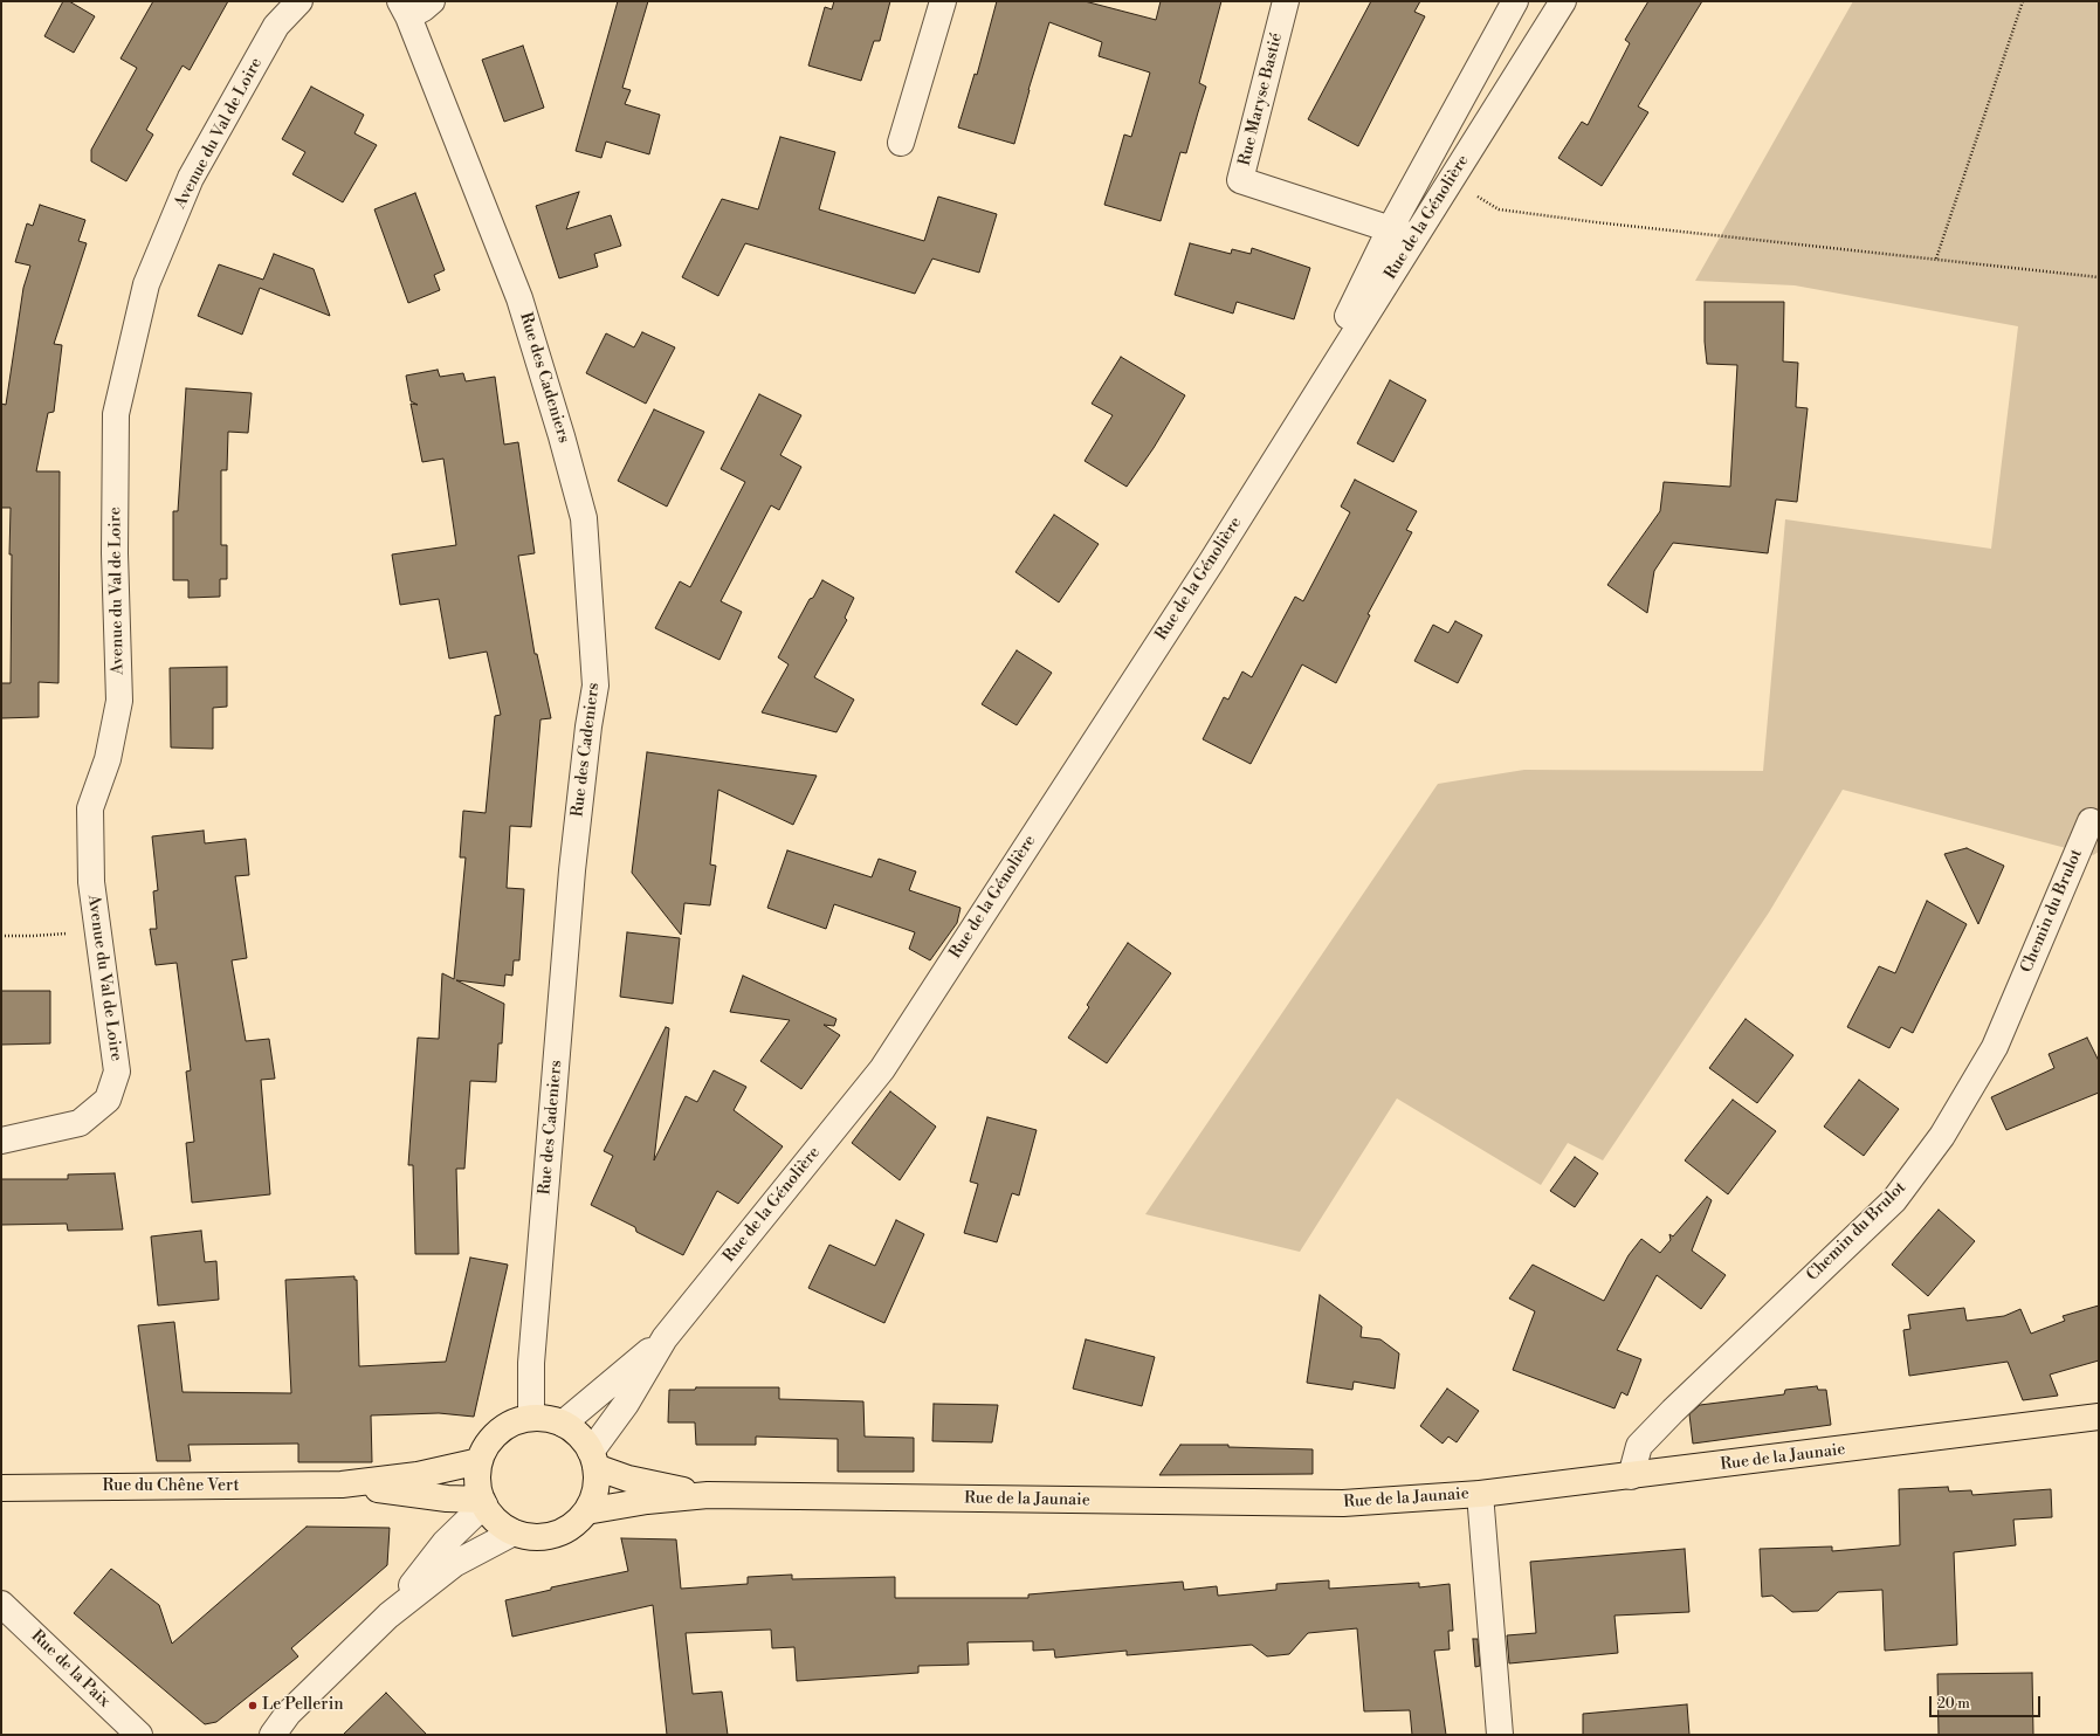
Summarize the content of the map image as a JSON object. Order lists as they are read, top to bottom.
{
  "streets": {
    "main road": ["Rue de la Jaunaie", "Rue du Chêne Vert"],
    "street": [
      "Rue Maryse Bastié",
      "Avenue du Val de Loire",
      "Rue de la Génolière",
      "Rue des Cadeniers",
      "Chemin du Brulot",
      "Rue de la Paix"
    ]
  },
  "crossings": [
    ["Rue Maryse Bastié", "Rue de la Génolière"],
    ["Rue de la Génolière", "Rue des Cadeniers"],
    ["Rue de la Génolière", "Rue de la Jaunaie"],
    ["Rue de la Génolière", "Rue du Chêne Vert"],
    ["Rue des Cadeniers", "Rue de la Jaunaie"],
    ["Rue des Cadeniers", "Rue du Chêne Vert"],
    ["Chemin du Brulot", "Rue de la Jaunaie"],
    ["Rue de la Jaunaie", "Rue du Chêne Vert"]
  ],
  "places": ["Le Pellerin"],
  "scale_bar": "20 m"
}
